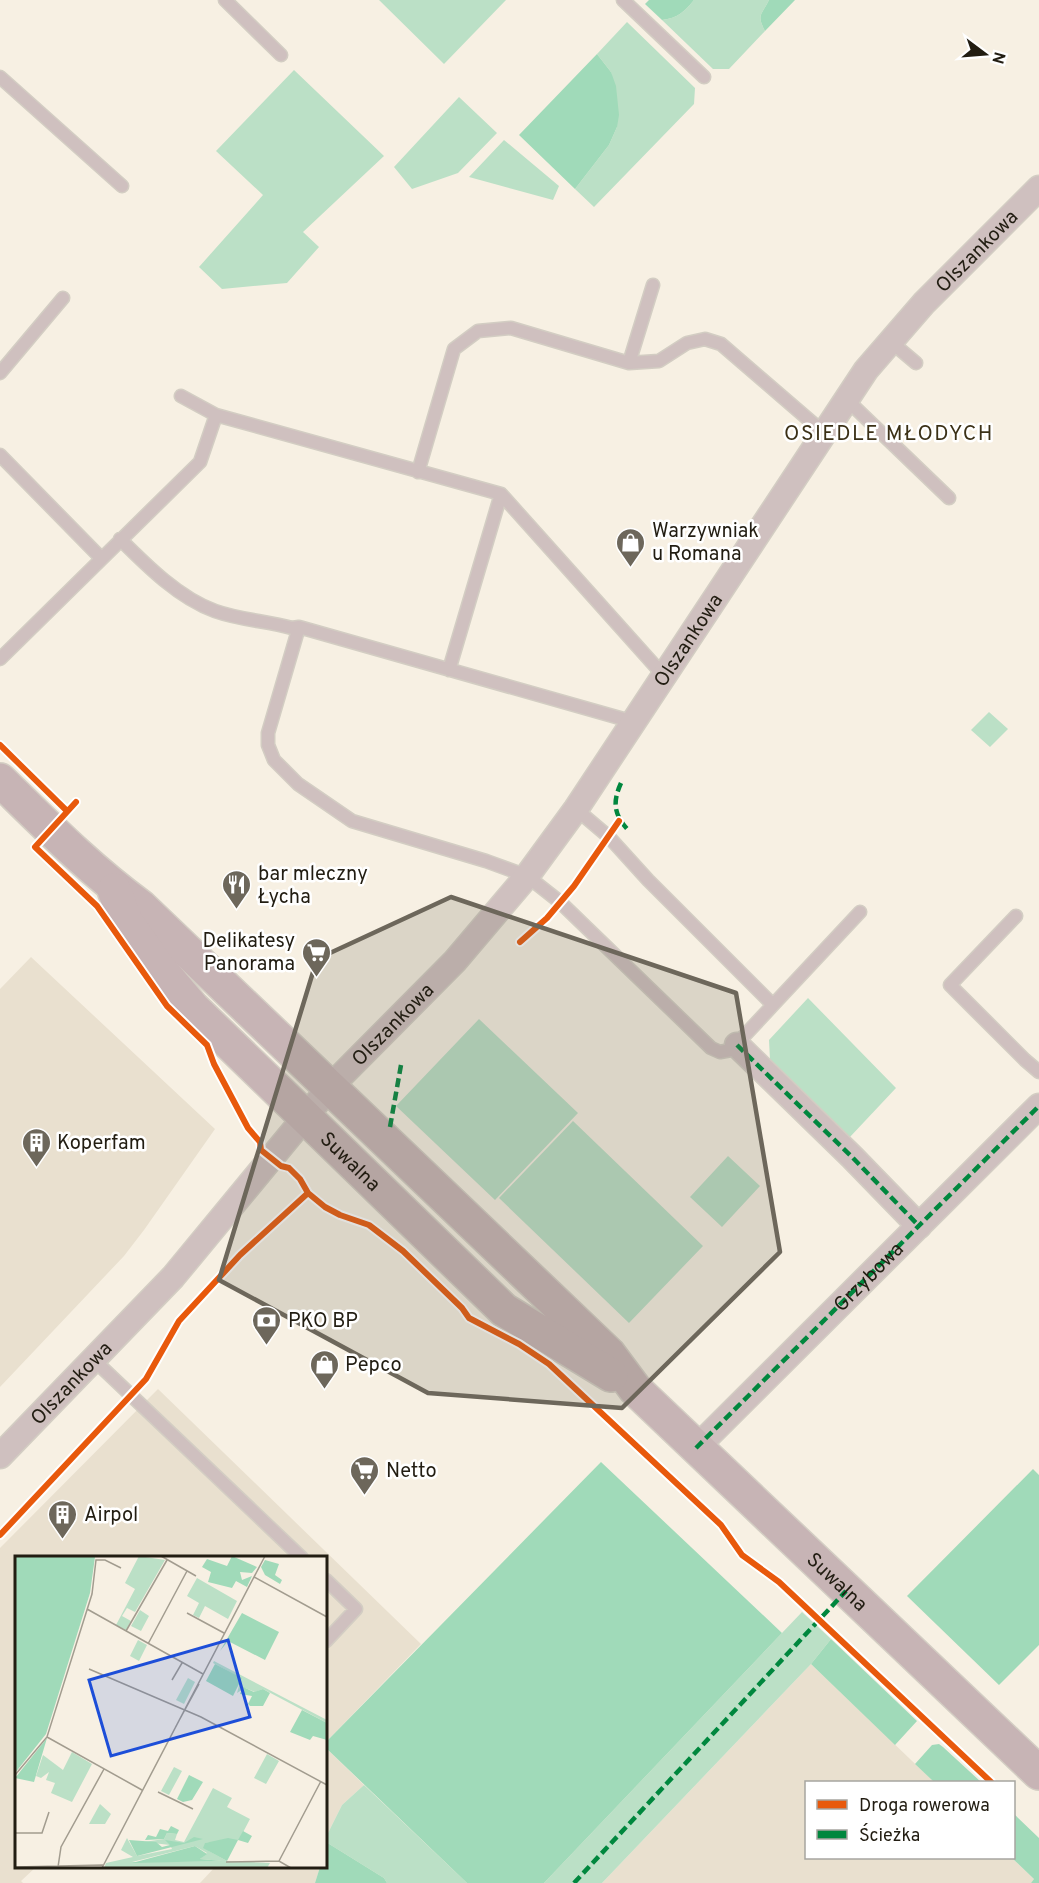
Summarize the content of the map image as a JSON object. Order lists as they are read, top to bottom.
{
  "streets": {
    "street": ["Olszankowa", "Suwalna", "Grzybowa"]
  },
  "crossings": [
    ["Olszankowa", "Suwalna"],
    ["Suwalna", "Grzybowa"]
  ],
  "districts": ["OSIEDLE MŁODYCH"],
  "places": {
    "shop": ["Warzywniak u Romana", "Pepco"],
    "restaurant": ["bar mleczny Łycha"],
    "supermarket": ["Delikatesy Panorama", "Netto"],
    "building": ["Koperfam", "Airpol"],
    "bank": ["PKO BP"]
  },
  "legend": ["Droga rowerowa", "Ścieżka"],
  "north": "right"
}
